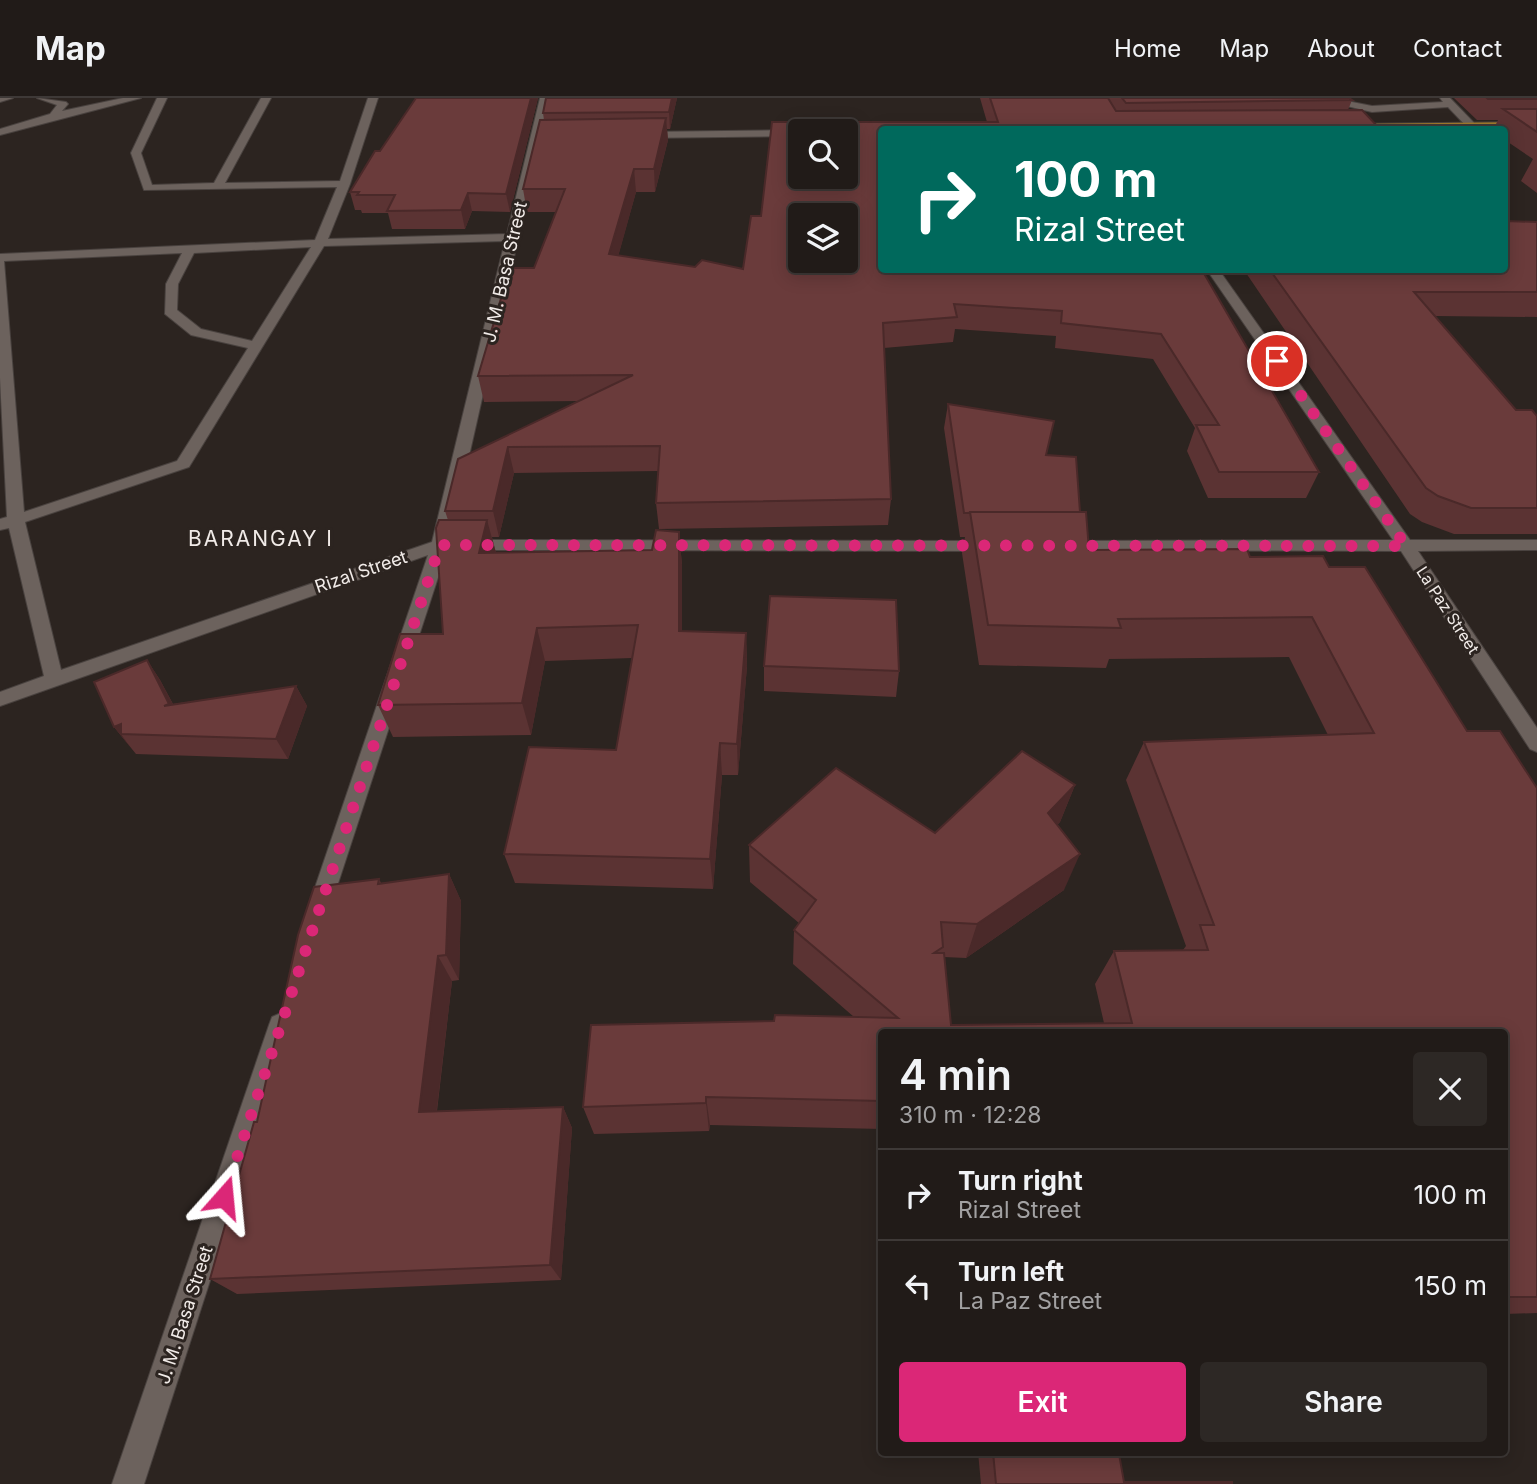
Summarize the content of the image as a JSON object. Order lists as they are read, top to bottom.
{
  "streets": {
    "street": ["J. M. Basa Street", "Rizal Street", "La Paz Street"]
  },
  "crossings": [
    ["J. M. Basa Street", "Rizal Street"]
  ],
  "districts": ["BARANGAY I"],
  "page": {
    "header": "Map",
    "nav": [
      "Home",
      "Map",
      "About",
      "Contact"
    ],
    "turn": ["100 m", "Rizal Street"],
    "heading": ["4 min", "310 m · 12:28"],
    "list": [
      {
        "name": "Turn right",
        "note": "Rizal Street",
        "value": "100 m"
      },
      {
        "name": "Turn left",
        "note": "La Paz Street",
        "value": "150 m"
      }
    ],
    "buttons": ["Exit", "Share"]
  }
}
